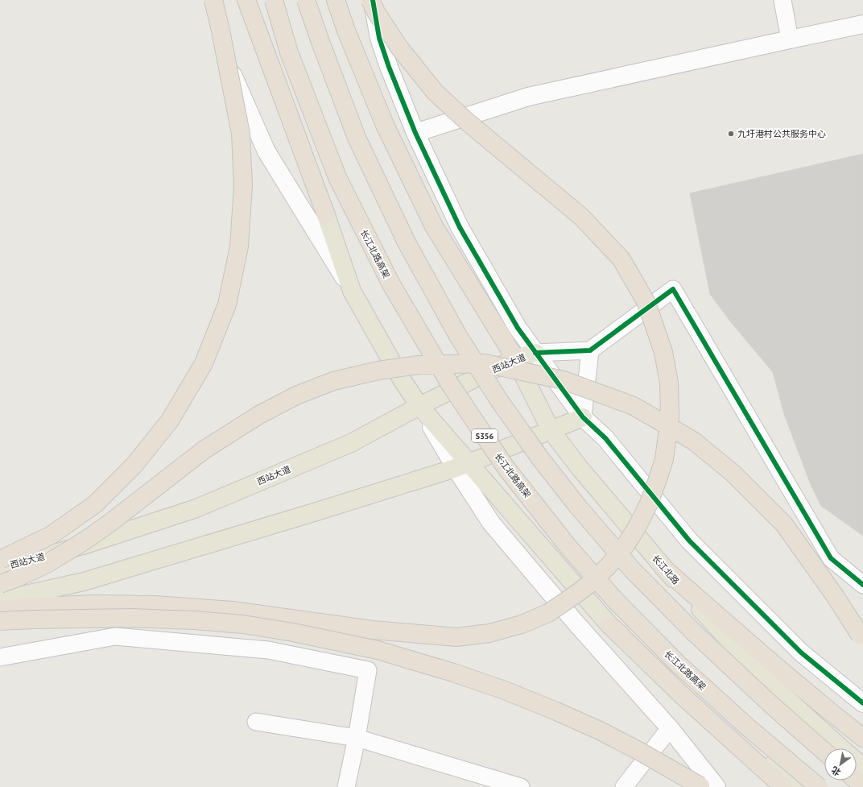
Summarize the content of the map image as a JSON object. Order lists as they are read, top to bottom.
{
  "streets": {
    "highway": ["长江北路高架", "S356"],
    "main road": ["西站大道", "长江北路"]
  },
  "crossings": [
    ["西站大道", "长江北路"]
  ],
  "places": ["九圩港村公共服务中心"],
  "north": "bottom left"
}
